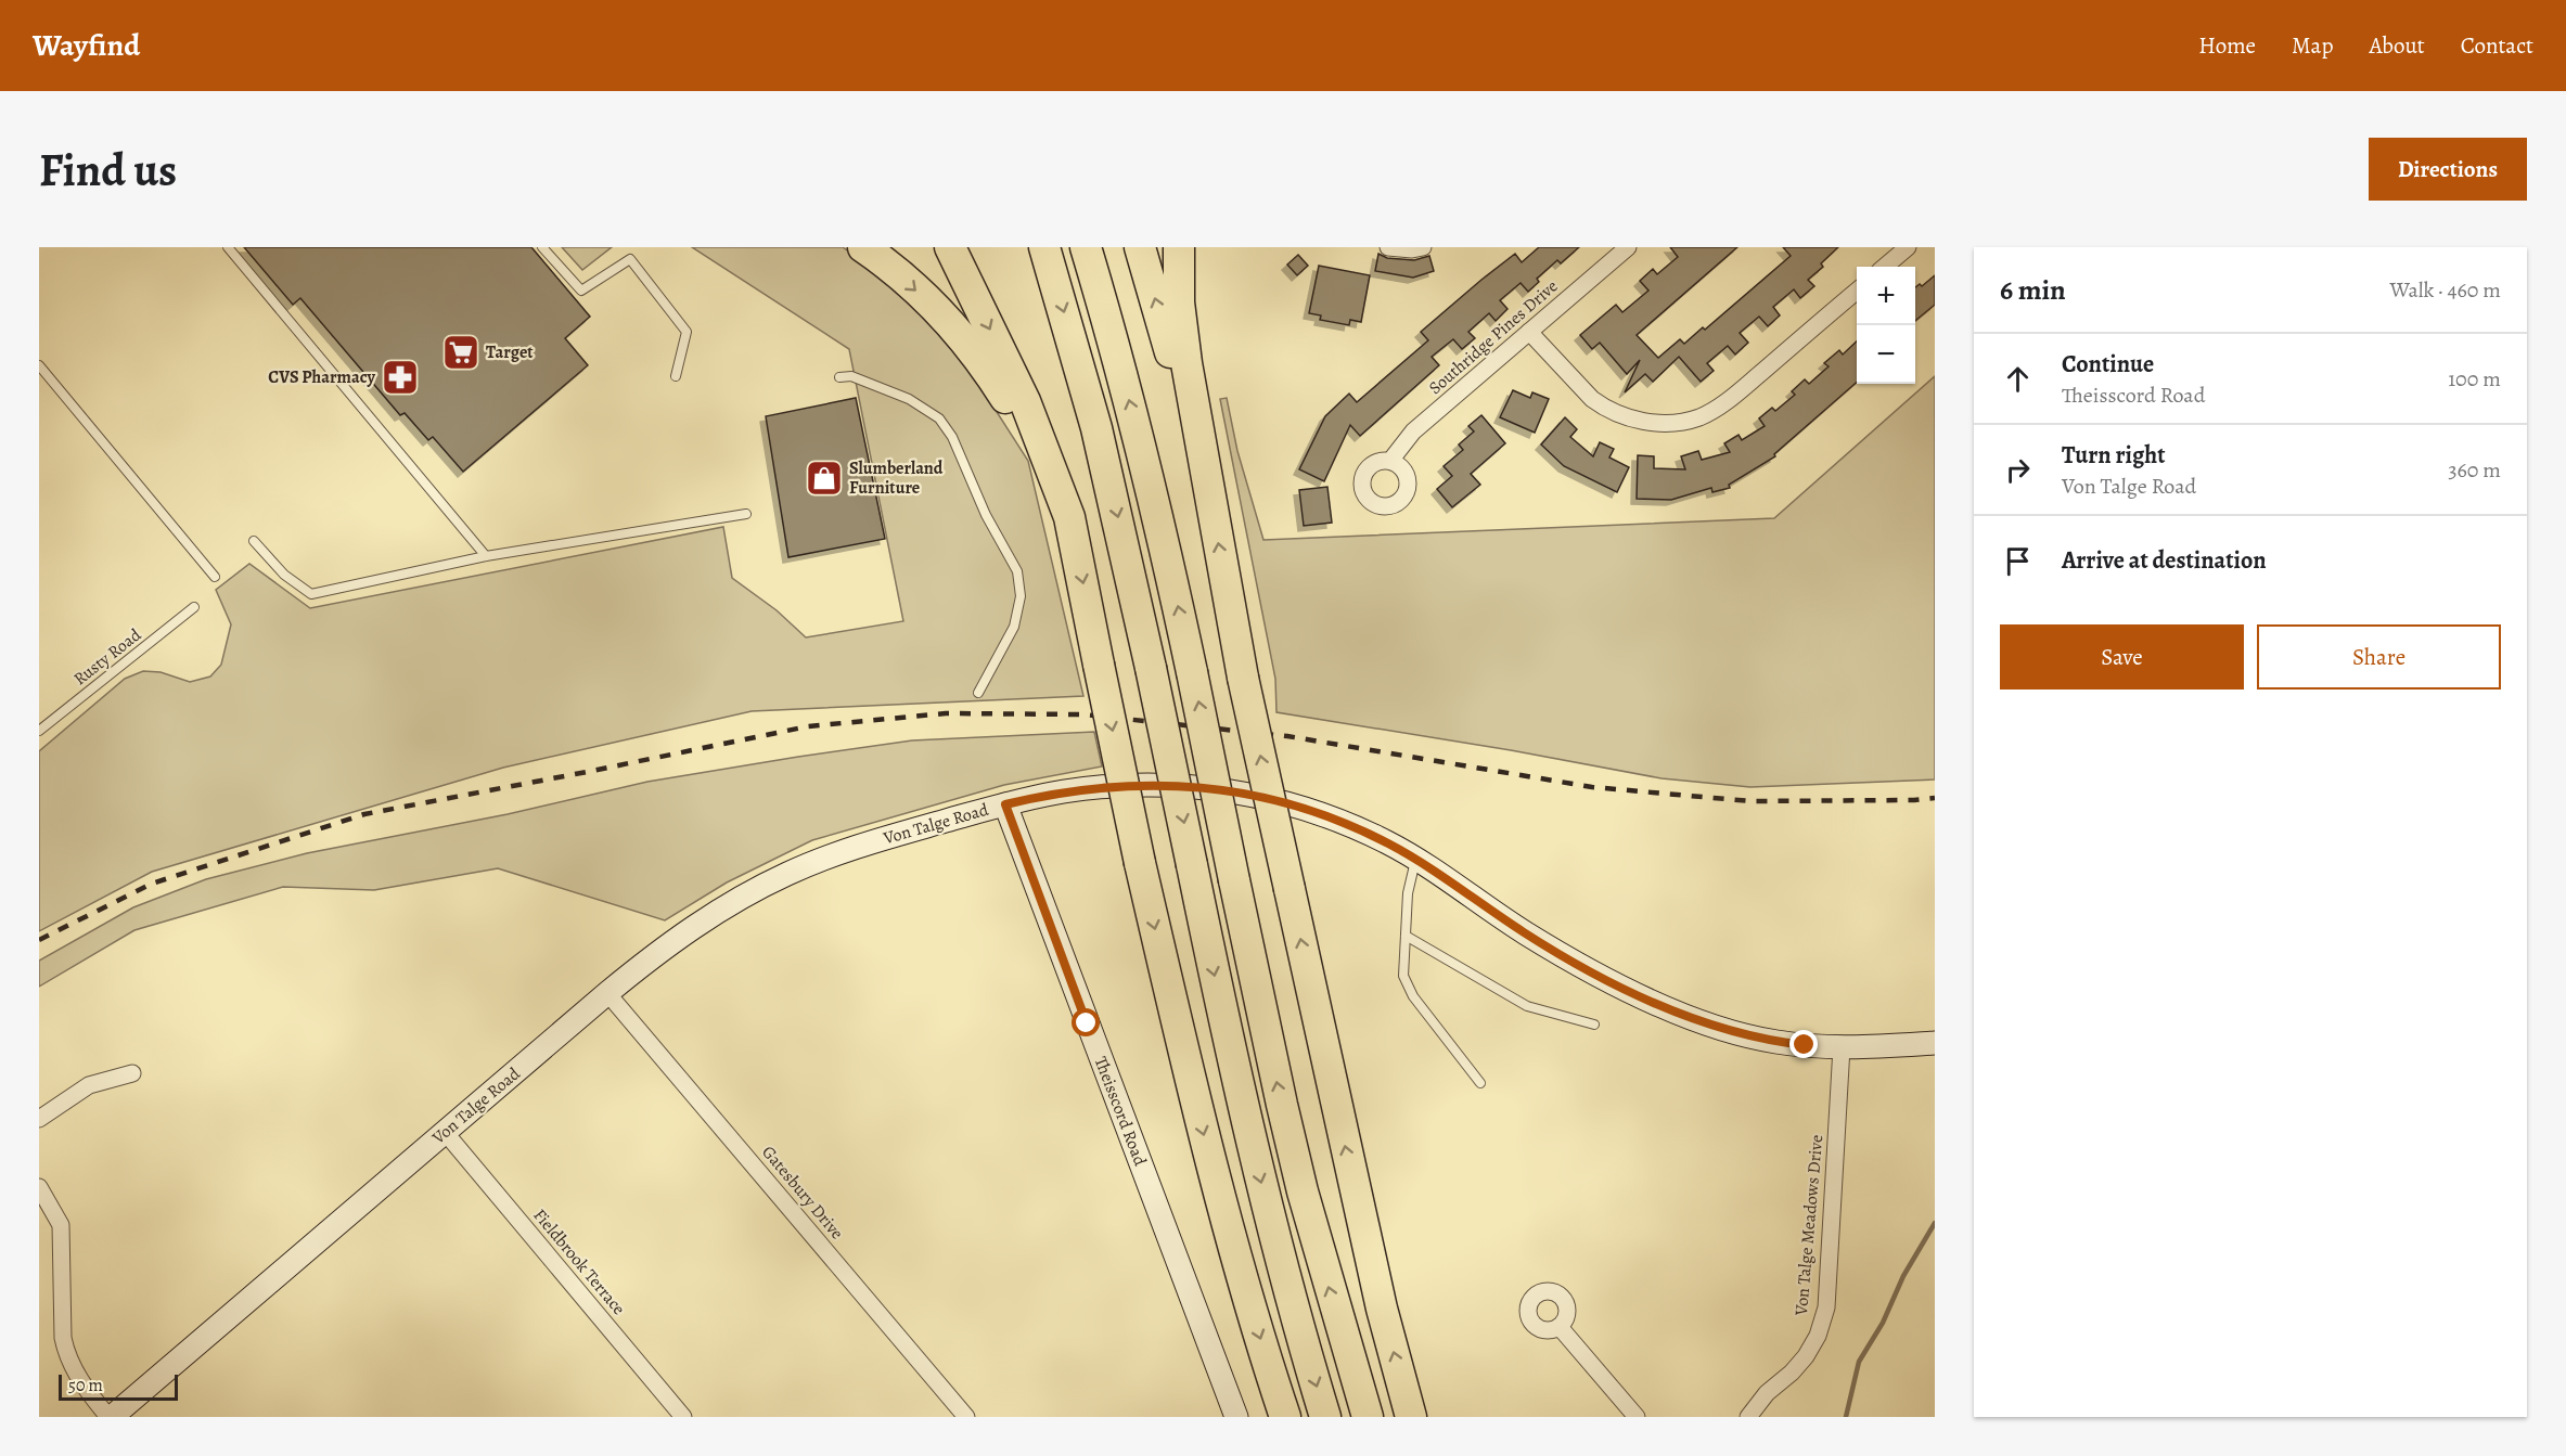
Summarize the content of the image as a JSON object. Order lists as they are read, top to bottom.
{
  "streets": {
    "street": [
      "Southridge Pines Drive",
      "Von Talge Road",
      "Theisscord Road",
      "Gatesbury Drive",
      "Von Talge Meadows Drive",
      "Fieldbrook Terrace"
    ],
    "lane": ["Rusty Road"]
  },
  "crossings": [
    ["Von Talge Road", "Theisscord Road"],
    ["Von Talge Road", "Gatesbury Drive"],
    ["Von Talge Road", "Von Talge Meadows Drive"],
    ["Von Talge Road", "Fieldbrook Terrace"]
  ],
  "places": {
    "supermarket": ["Target"],
    "pharmacy": ["CVS Pharmacy"],
    "shop": ["Slumberland Furniture"]
  },
  "scale_bar": "50 m",
  "page": {
    "header": "Wayfind",
    "nav": [
      "Home",
      "Map",
      "About",
      "Contact"
    ],
    "buttons": [
      "Directions",
      ["Save", "Share"]
    ],
    "title": "Find us",
    "heading": ["6 min", "Walk · 460 m"],
    "map_buttons": ["+", "−"],
    "list": [
      ["Continue", "Theisscord Road", "100 m"],
      ["Turn right", "Von Talge Road", "360 m"],
      "Arrive at destination"
    ],
    "scale": "50 m"
  }
}
